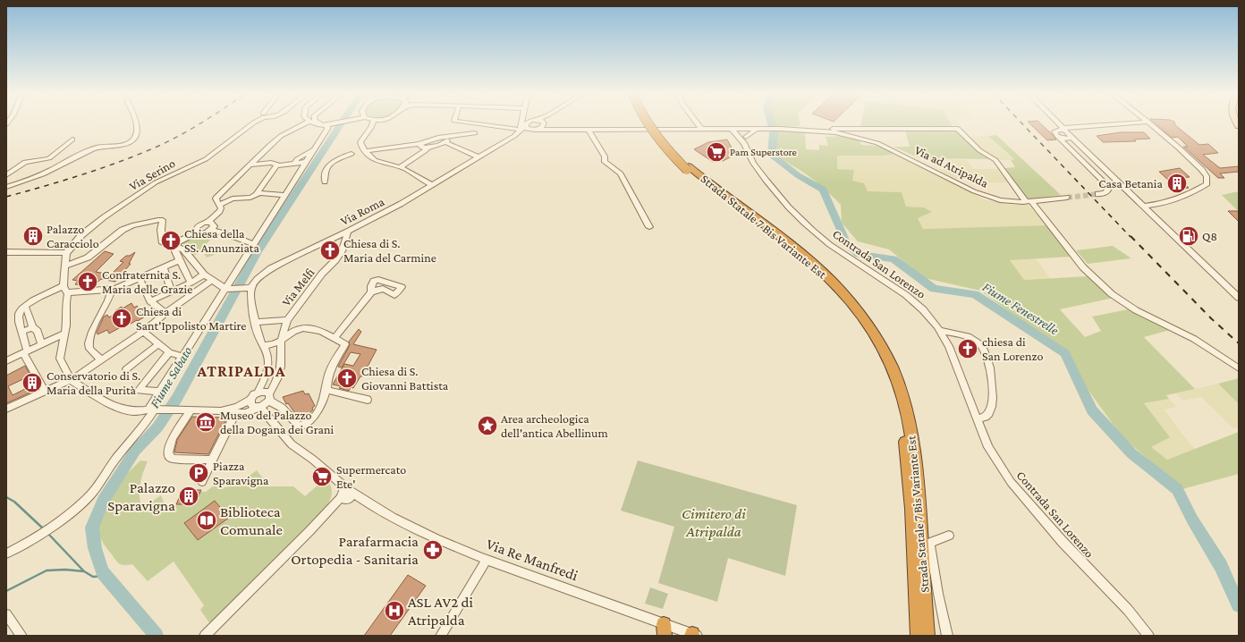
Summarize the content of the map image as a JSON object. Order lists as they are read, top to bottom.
{
  "streets": {
    "highway": ["Strada Statale 7 Bis Variante Est"],
    "street": [
      "Via ad Atripalda",
      "Via Serino",
      "Via Roma",
      "Contrada San Lorenzo",
      "Via Melfi",
      "Via Re Manfredi"
    ]
  },
  "crossings": [
    ["Via ad Atripalda", "Via Roma"],
    ["Via ad Atripalda", "Contrada San Lorenzo"],
    ["Via Roma", "Via Melfi"]
  ],
  "districts": ["ATRIPALDA"],
  "water": ["Fiume Fenestrelle", "Fiume Sabato"],
  "parks": ["Cimitero di Atripalda"],
  "places": {
    "supermarket": ["Pam Superstore", "Supermercato Ete'"],
    "building": [
      "Casa Betania",
      "Palazzo Caracciolo",
      "Conservatorio di S. Maria della Purità",
      "Palazzo Sparavigna"
    ],
    "fuel station": ["Q8"],
    "church": [
      "Chiesa della SS. Annunziata",
      "Chiesa di S. Maria del Carmine",
      "Confraternita S. Maria delle Grazie",
      "Chiesa di Sant'Ippolisto Martire",
      "chiesa di San Lorenzo",
      "Chiesa di S. Giovanni Battista"
    ],
    "museum": ["Museo del Palazzo della Dogana dei Grani"],
    "place": ["Area archeologica dell'antica Abellinum"],
    "parking": ["Piazza Sparavigna"],
    "library": ["Biblioteca Comunale"],
    "pharmacy": ["Parafarmacia Ortopedia - Sanitaria"],
    "hospital": ["ASL AV2 di Atripalda"]
  }
}
